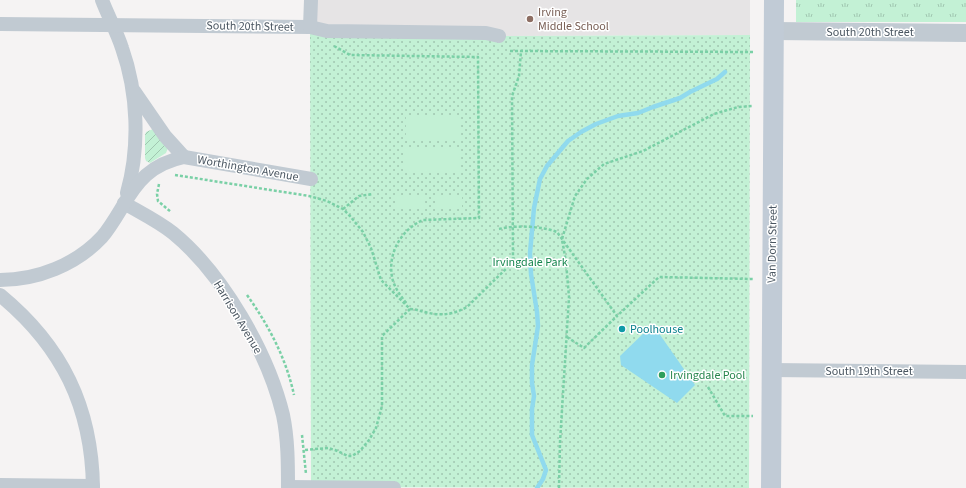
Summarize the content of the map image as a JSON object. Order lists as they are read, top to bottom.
{
  "streets": {
    "main road": ["Van Dorn Street"],
    "street": [
      "South 20th Street",
      "Worthington Avenue",
      "Harrison Avenue",
      "South 19th Street"
    ]
  },
  "crossings": [
    ["South 20th Street", "Van Dorn Street"],
    ["Worthington Avenue", "Harrison Avenue"],
    ["Van Dorn Street", "South 19th Street"]
  ],
  "parks": ["Irvingdale Park"],
  "places": ["Irving Middle School", "Poolhouse", "Irvingdale Pool"]
}
